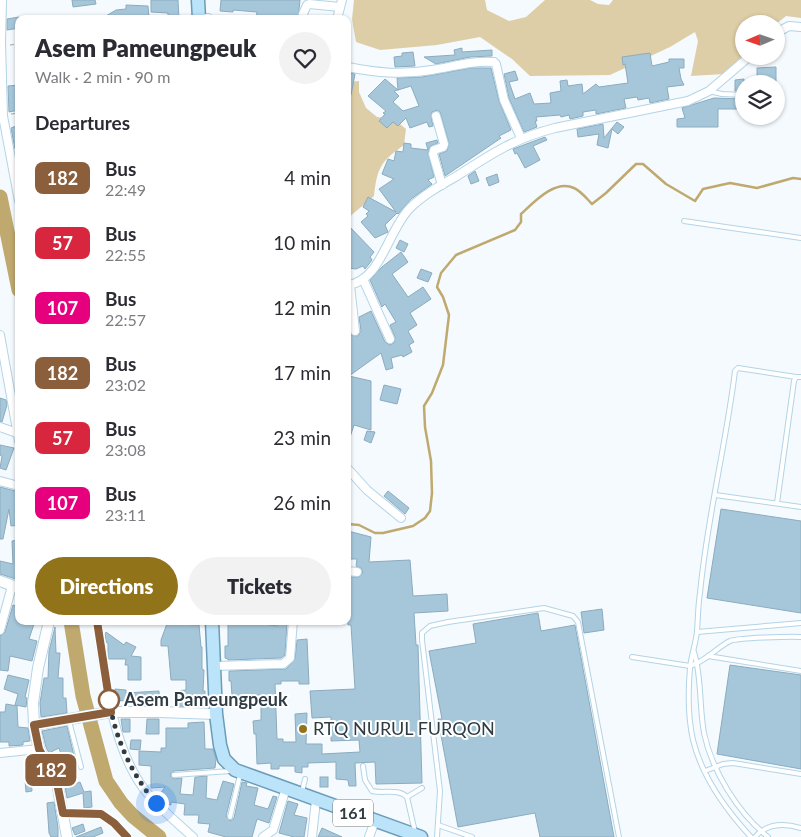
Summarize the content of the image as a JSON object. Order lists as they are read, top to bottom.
{
  "streets": {
    "main road": ["161"]
  },
  "places": ["Asem Pameungpeuk", "RTQ NURUL FURQON"],
  "lines": ["bus line 182"],
  "north": "left",
  "page": {
    "on_map": "182",
    "heading": [
      ["Asem Pameungpeuk", "Walk · 2 min · 90 m"],
      "Departures"
    ],
    "list": [
      {
        "mark": "182",
        "name": "Bus",
        "note": "22:49",
        "value": "4 min"
      },
      {
        "mark": "57",
        "name": "Bus",
        "note": "22:55",
        "value": "10 min"
      },
      {
        "mark": "107",
        "name": "Bus",
        "note": "22:57",
        "value": "12 min"
      },
      {
        "mark": "182",
        "name": "Bus",
        "note": "23:02",
        "value": "17 min"
      },
      {
        "mark": "57",
        "name": "Bus",
        "note": "23:08",
        "value": "23 min"
      },
      {
        "mark": "107",
        "name": "Bus",
        "note": "23:11",
        "value": "26 min"
      }
    ],
    "buttons": ["Directions", "Tickets"]
  }
}
